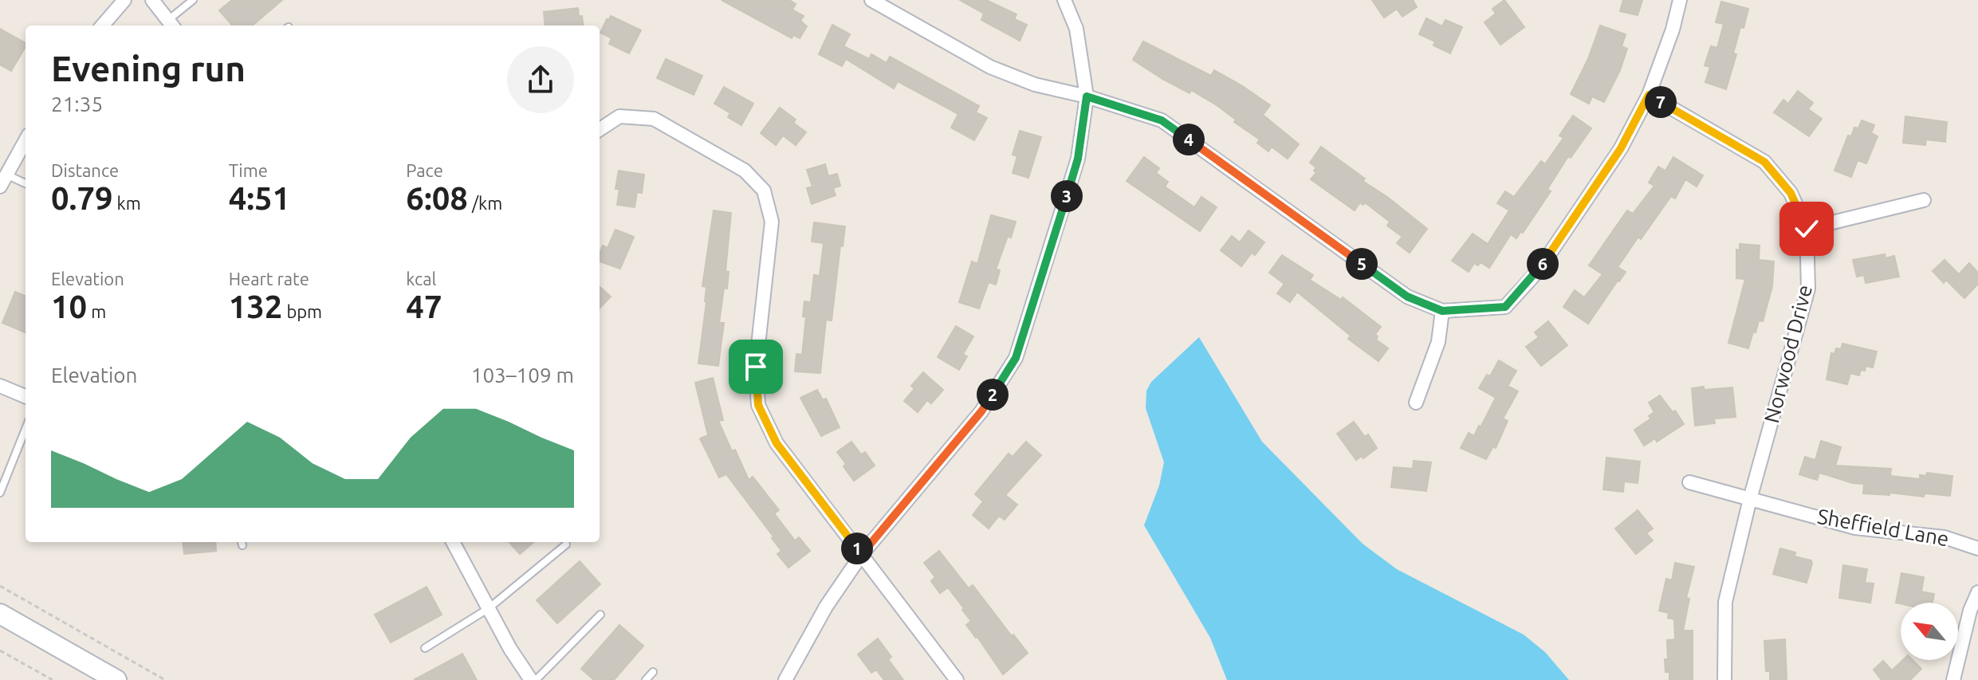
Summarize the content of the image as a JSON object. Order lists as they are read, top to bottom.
{
  "streets": {
    "street": ["Norwood Drive", "Sheffield Lane"]
  },
  "crossings": [
    ["Norwood Drive", "Sheffield Lane"]
  ],
  "north": "top left",
  "page": {
    "heading": ["Evening run", "21:35"],
    "pins": [
      "7",
      "4",
      "3",
      "5",
      "6",
      "2",
      "1"
    ],
    "stats": [
      ["Distance", "0.79 km"],
      ["Time", "4:51"],
      ["Pace", "6:08 /km"],
      ["Elevation", "10 m"],
      ["Heart rate", "132 bpm"],
      ["kcal", "47"]
    ],
    "chart": ["Elevation", "103–109 m"]
  }
}
